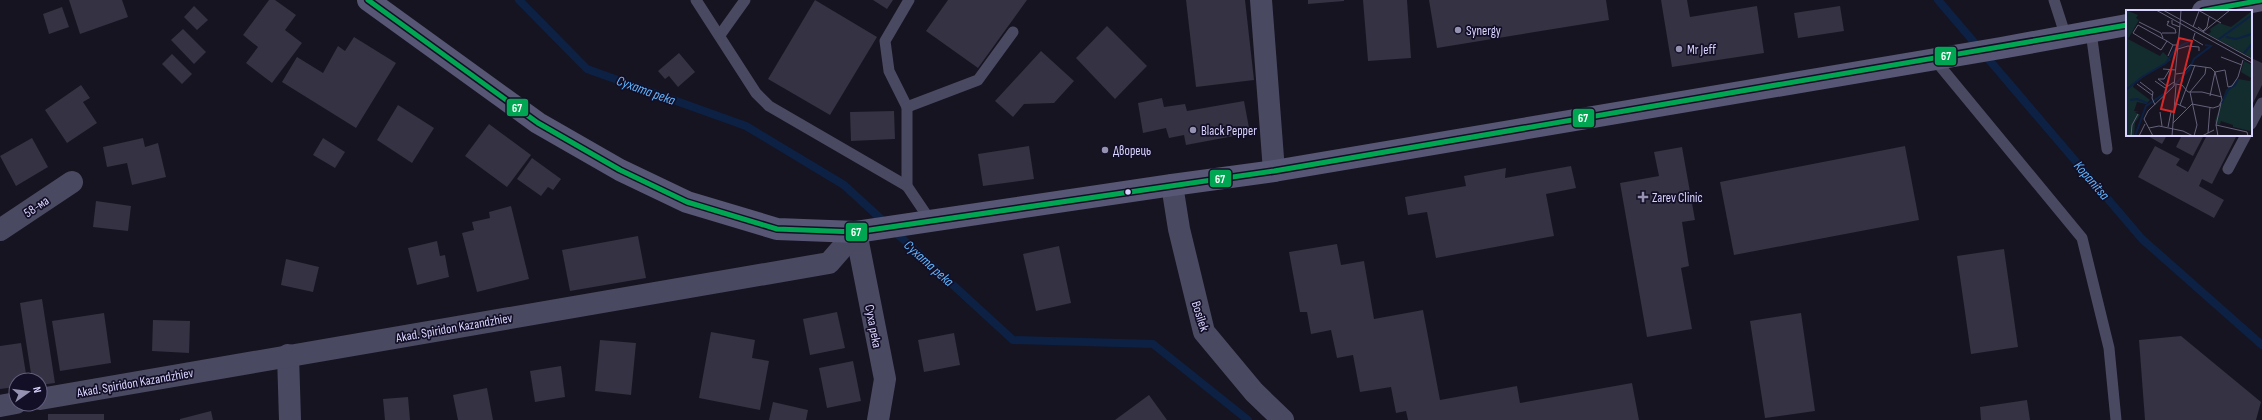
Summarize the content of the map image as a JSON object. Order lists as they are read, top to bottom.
{
  "streets": {
    "street": [
      "58-ма",
      "Bosilek",
      "Суха река",
      "Akad. Spiridon Kazandzhiev"
    ]
  },
  "crossings": [
    ["Суха река", "Akad. Spiridon Kazandzhiev"]
  ],
  "water": ["Сухата река", "Kopanitsa"],
  "places": {
    "other": [
      "Synergy",
      "Mr Jeff",
      "Black Pepper",
      "Дворець"
    ],
    "health": ["Zarev Clinic"]
  },
  "lines": ["transit line 67"],
  "north": "right"
}
